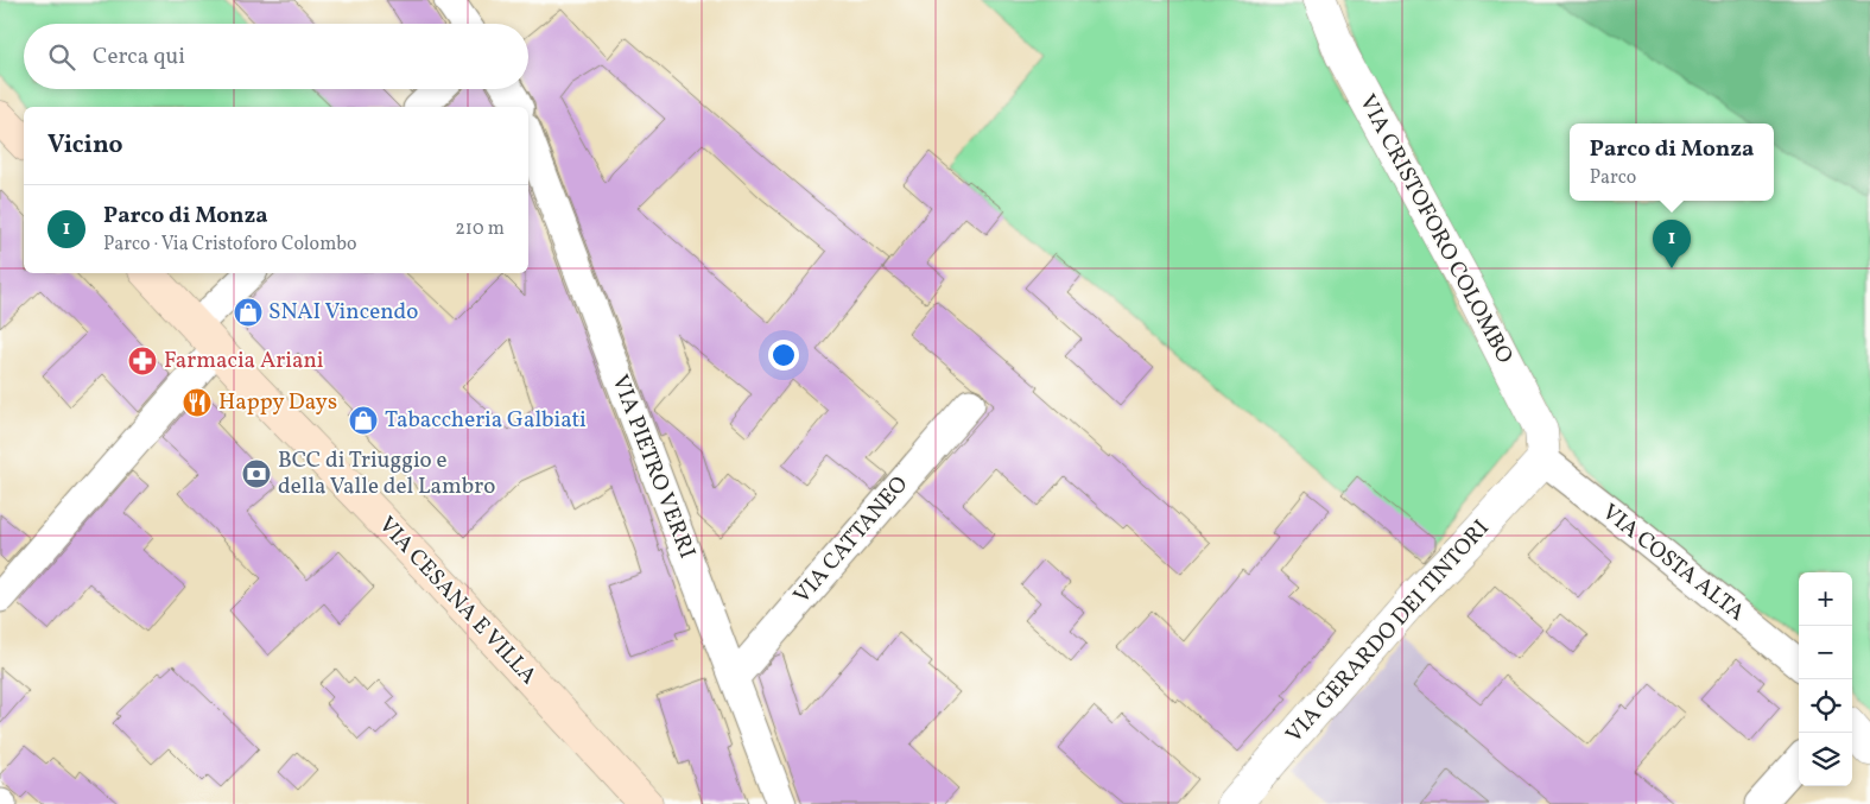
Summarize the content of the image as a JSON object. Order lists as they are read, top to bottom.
{
  "streets": {
    "main road": ["VIA CESANA E VILLA"],
    "street": [
      "VIA CRISTOFORO COLOMBO",
      "VIA PIETRO VERRI",
      "VIA CATTANEO",
      "VIA COSTA ALTA",
      "VIA GERARDO DEI TINTORI"
    ]
  },
  "crossings": [
    ["VIA CRISTOFORO COLOMBO", "VIA COSTA ALTA"],
    ["VIA CRISTOFORO COLOMBO", "VIA GERARDO DEI TINTORI"],
    ["VIA PIETRO VERRI", "VIA CATTANEO"],
    ["VIA COSTA ALTA", "VIA GERARDO DEI TINTORI"]
  ],
  "places": {
    "shop": ["SNAI Vincendo", "Tabaccheria Galbiati"],
    "pharmacy": ["Farmacia Ariani"],
    "restaurant": ["Happy Days"],
    "bank": ["BCC di Triuggio e della Valle del Lambro"]
  },
  "page": {
    "search": "Cerca qui",
    "heading": "Vicino",
    "popup": ["Parco di Monza", "Parco"],
    "list": [
      {
        "mark": "1",
        "name": "Parco di Monza",
        "note": "Parco · Via Cristoforo Colombo",
        "value": "210 m"
      }
    ],
    "pins": "1",
    "map_buttons": ["+", "−"]
  }
}
